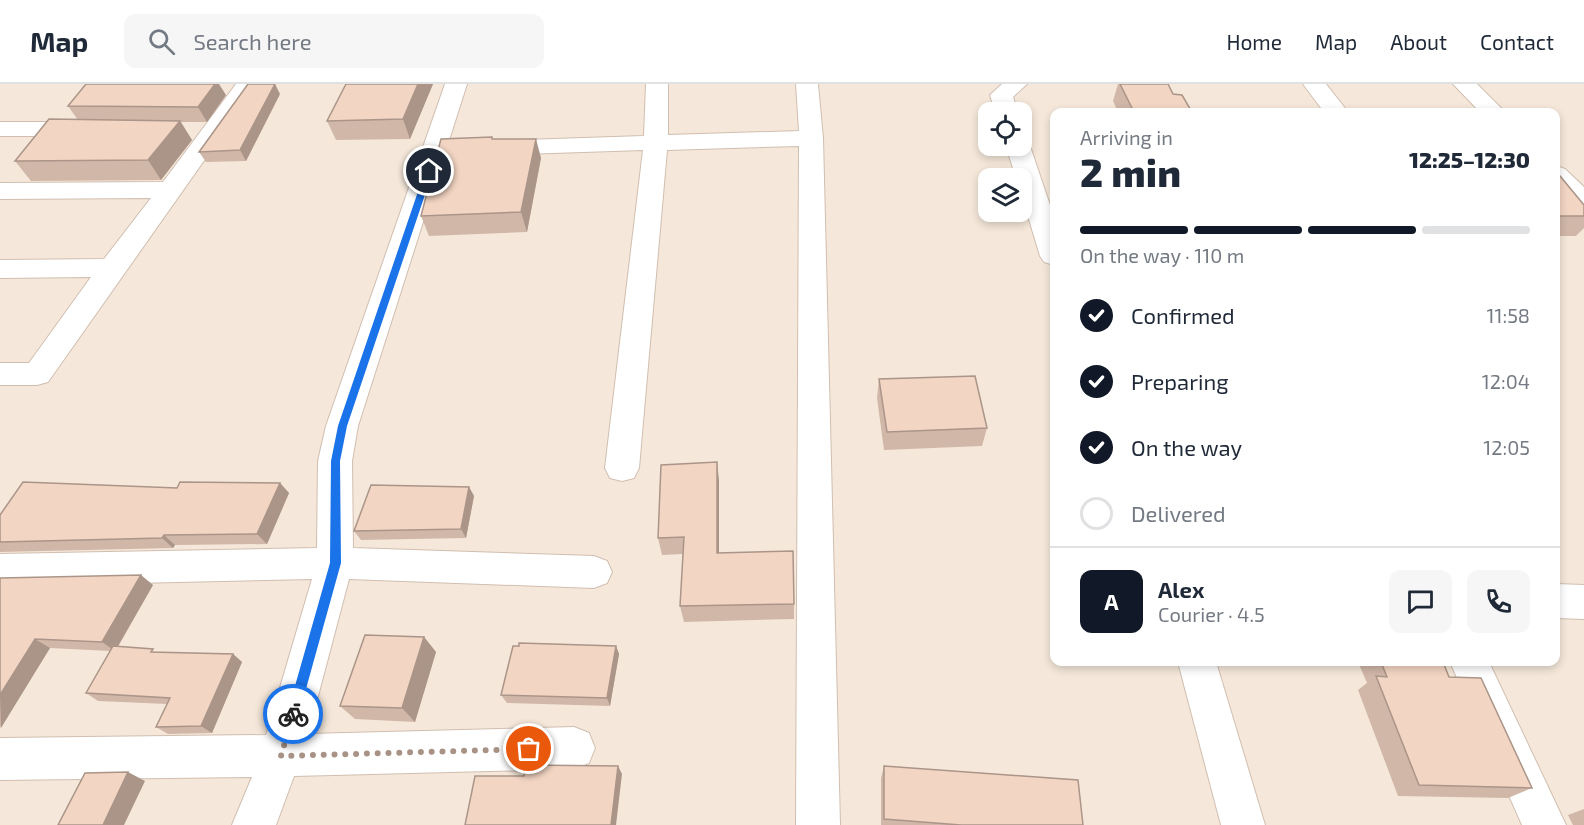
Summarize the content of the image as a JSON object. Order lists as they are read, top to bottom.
{
  "page": {
    "header": "Map",
    "search": "Search here",
    "nav": [
      "Home",
      "Map",
      "About",
      "Contact"
    ],
    "heading": ["2 min", "Arriving in", "12:25–12:30"],
    "panel": ["Alex", "Courier · 4.5"],
    "bar": "On the way · 110 m",
    "list": [
      ["Confirmed", "11:58"],
      ["Preparing", "12:04"],
      ["On the way", "12:05"],
      "Delivered"
    ],
    "round": "A"
  }
}
